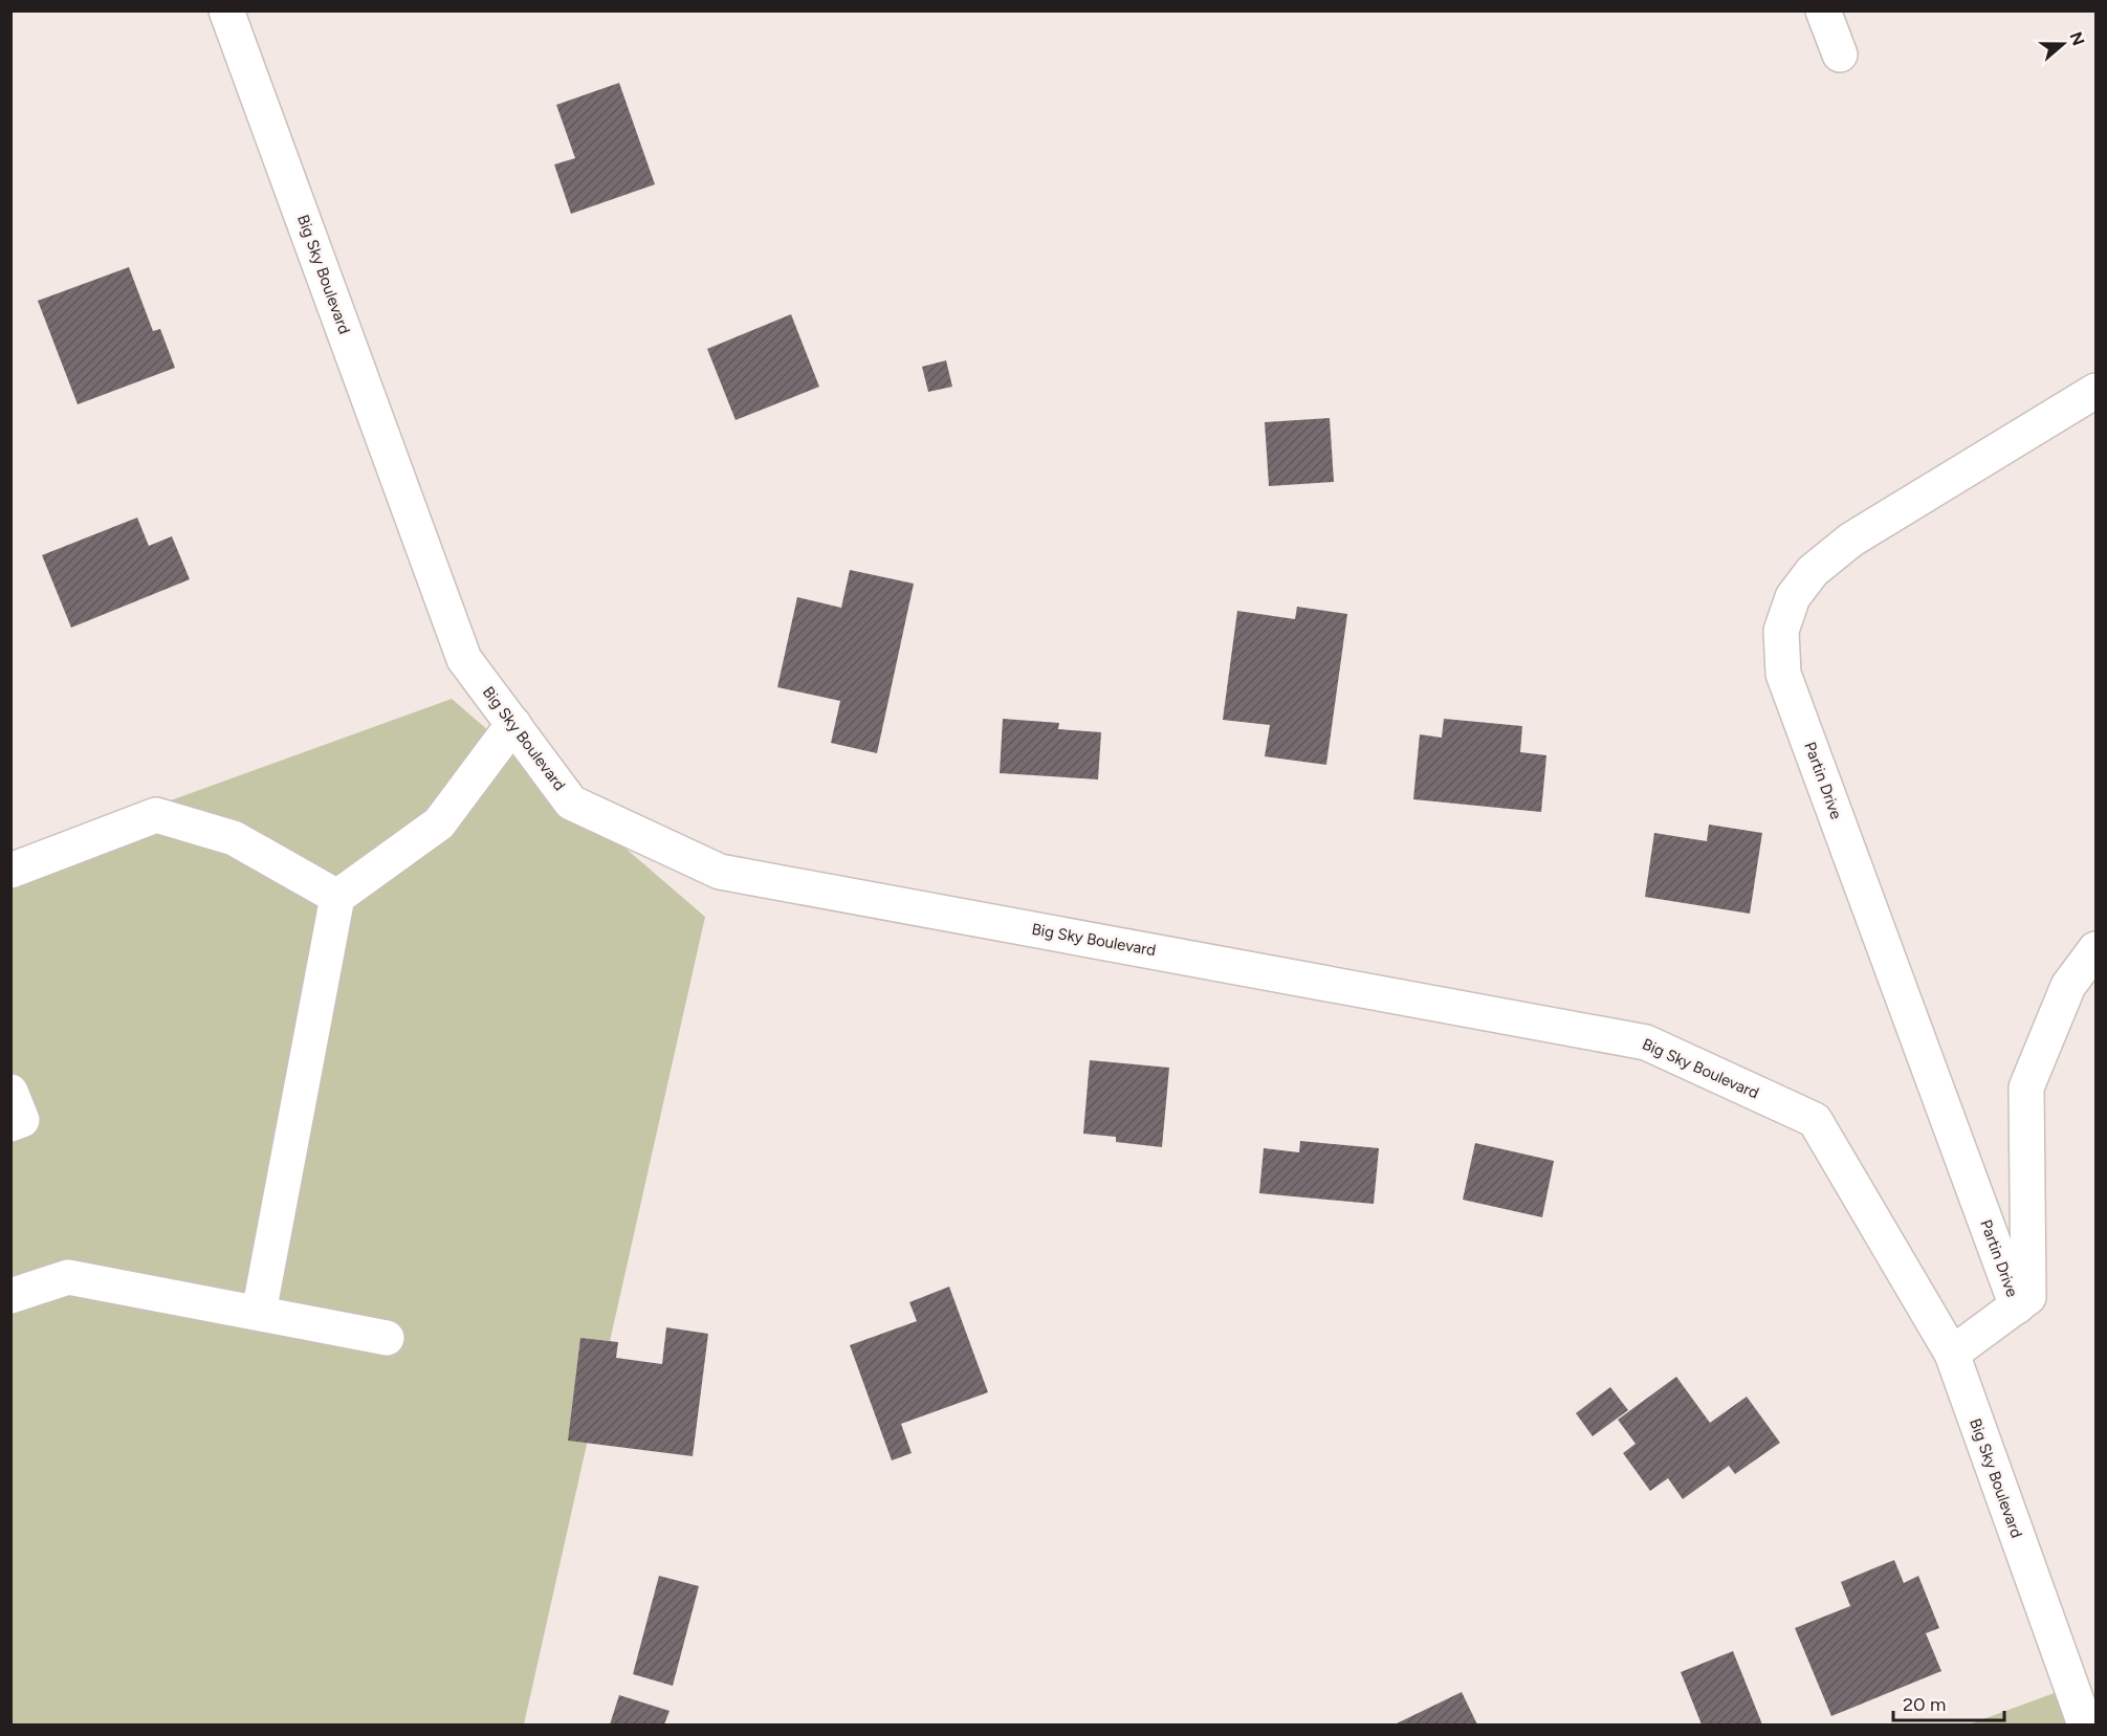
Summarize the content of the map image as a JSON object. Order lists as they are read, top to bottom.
{
  "streets": {
    "street": ["Big Sky Boulevard", "Partin Drive"]
  },
  "crossings": [
    ["Big Sky Boulevard", "Partin Drive"]
  ],
  "scale_bar": "20 m",
  "north": "right"
}
